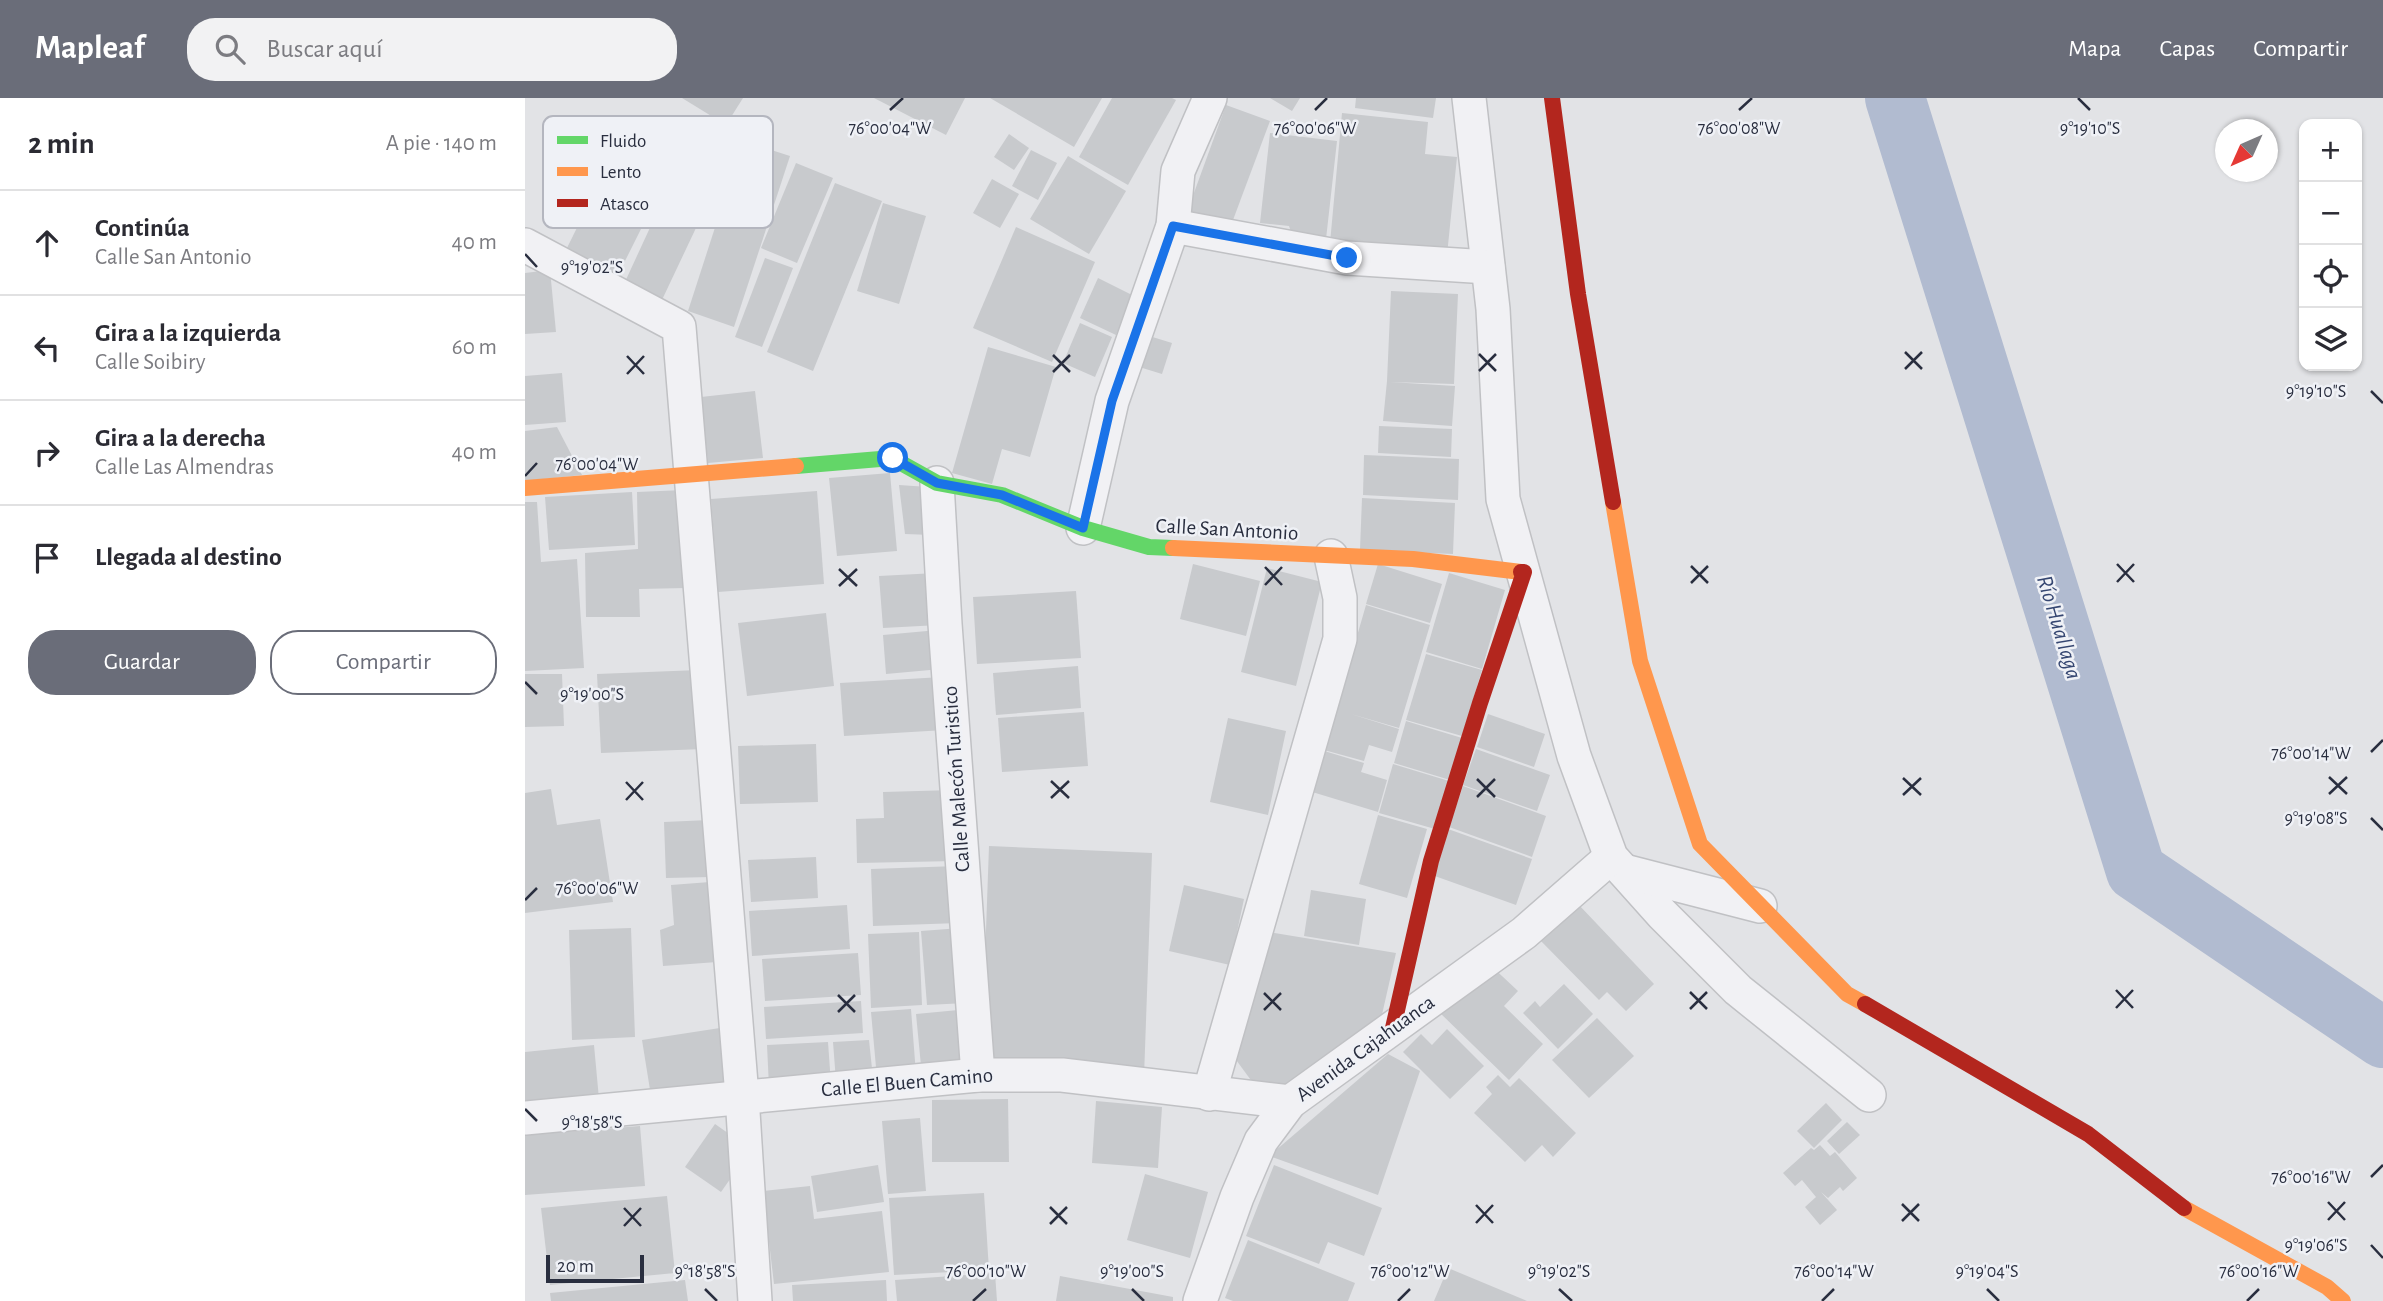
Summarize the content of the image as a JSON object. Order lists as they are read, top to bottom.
{
  "streets": {
    "street": [
      "Calle San Antonio",
      "Calle Malecón Turistico",
      "Avenida Cajahuanca",
      "Calle El Buen Camino"
    ]
  },
  "crossings": [
    ["Calle San Antonio", "Calle Malecón Turistico"],
    ["Calle Malecón Turistico", "Calle El Buen Camino"],
    ["Avenida Cajahuanca", "Calle El Buen Camino"]
  ],
  "water": ["Río Huallaga"],
  "legend": ["Fluido", "Lento", "Atasco"],
  "scale_bar": "20 m",
  "north": "bottom left",
  "page": {
    "header": "Mapleaf",
    "search": "Buscar aquí",
    "nav": ["Mapa", "Capas", "Compartir"],
    "heading": ["2 min", "A pie · 140 m"],
    "map_buttons": ["+", "−"],
    "list": [
      ["Continúa", "Calle San Antonio", "40 m"],
      ["Gira a la izquierda", "Calle Soibiry", "60 m"],
      ["Gira a la derecha", "Calle Las Almendras", "40 m"],
      "Llegada al destino"
    ],
    "buttons": ["Guardar", "Compartir"],
    "scale": "20 m"
  },
  "coordinates": [
    "76°00'04\"W",
    "76°00'08\"W",
    "9°19'10\"S",
    "76°00'06\"W",
    "9°19'02\"S",
    "9°19'00\"S",
    "76°00'14\"W",
    "9°19'08\"S",
    "9°18'58\"S",
    "76°00'16\"W",
    "9°19'06\"S",
    "76°00'10\"W",
    "76°00'12\"W",
    "9°19'04\"S"
  ]
}
